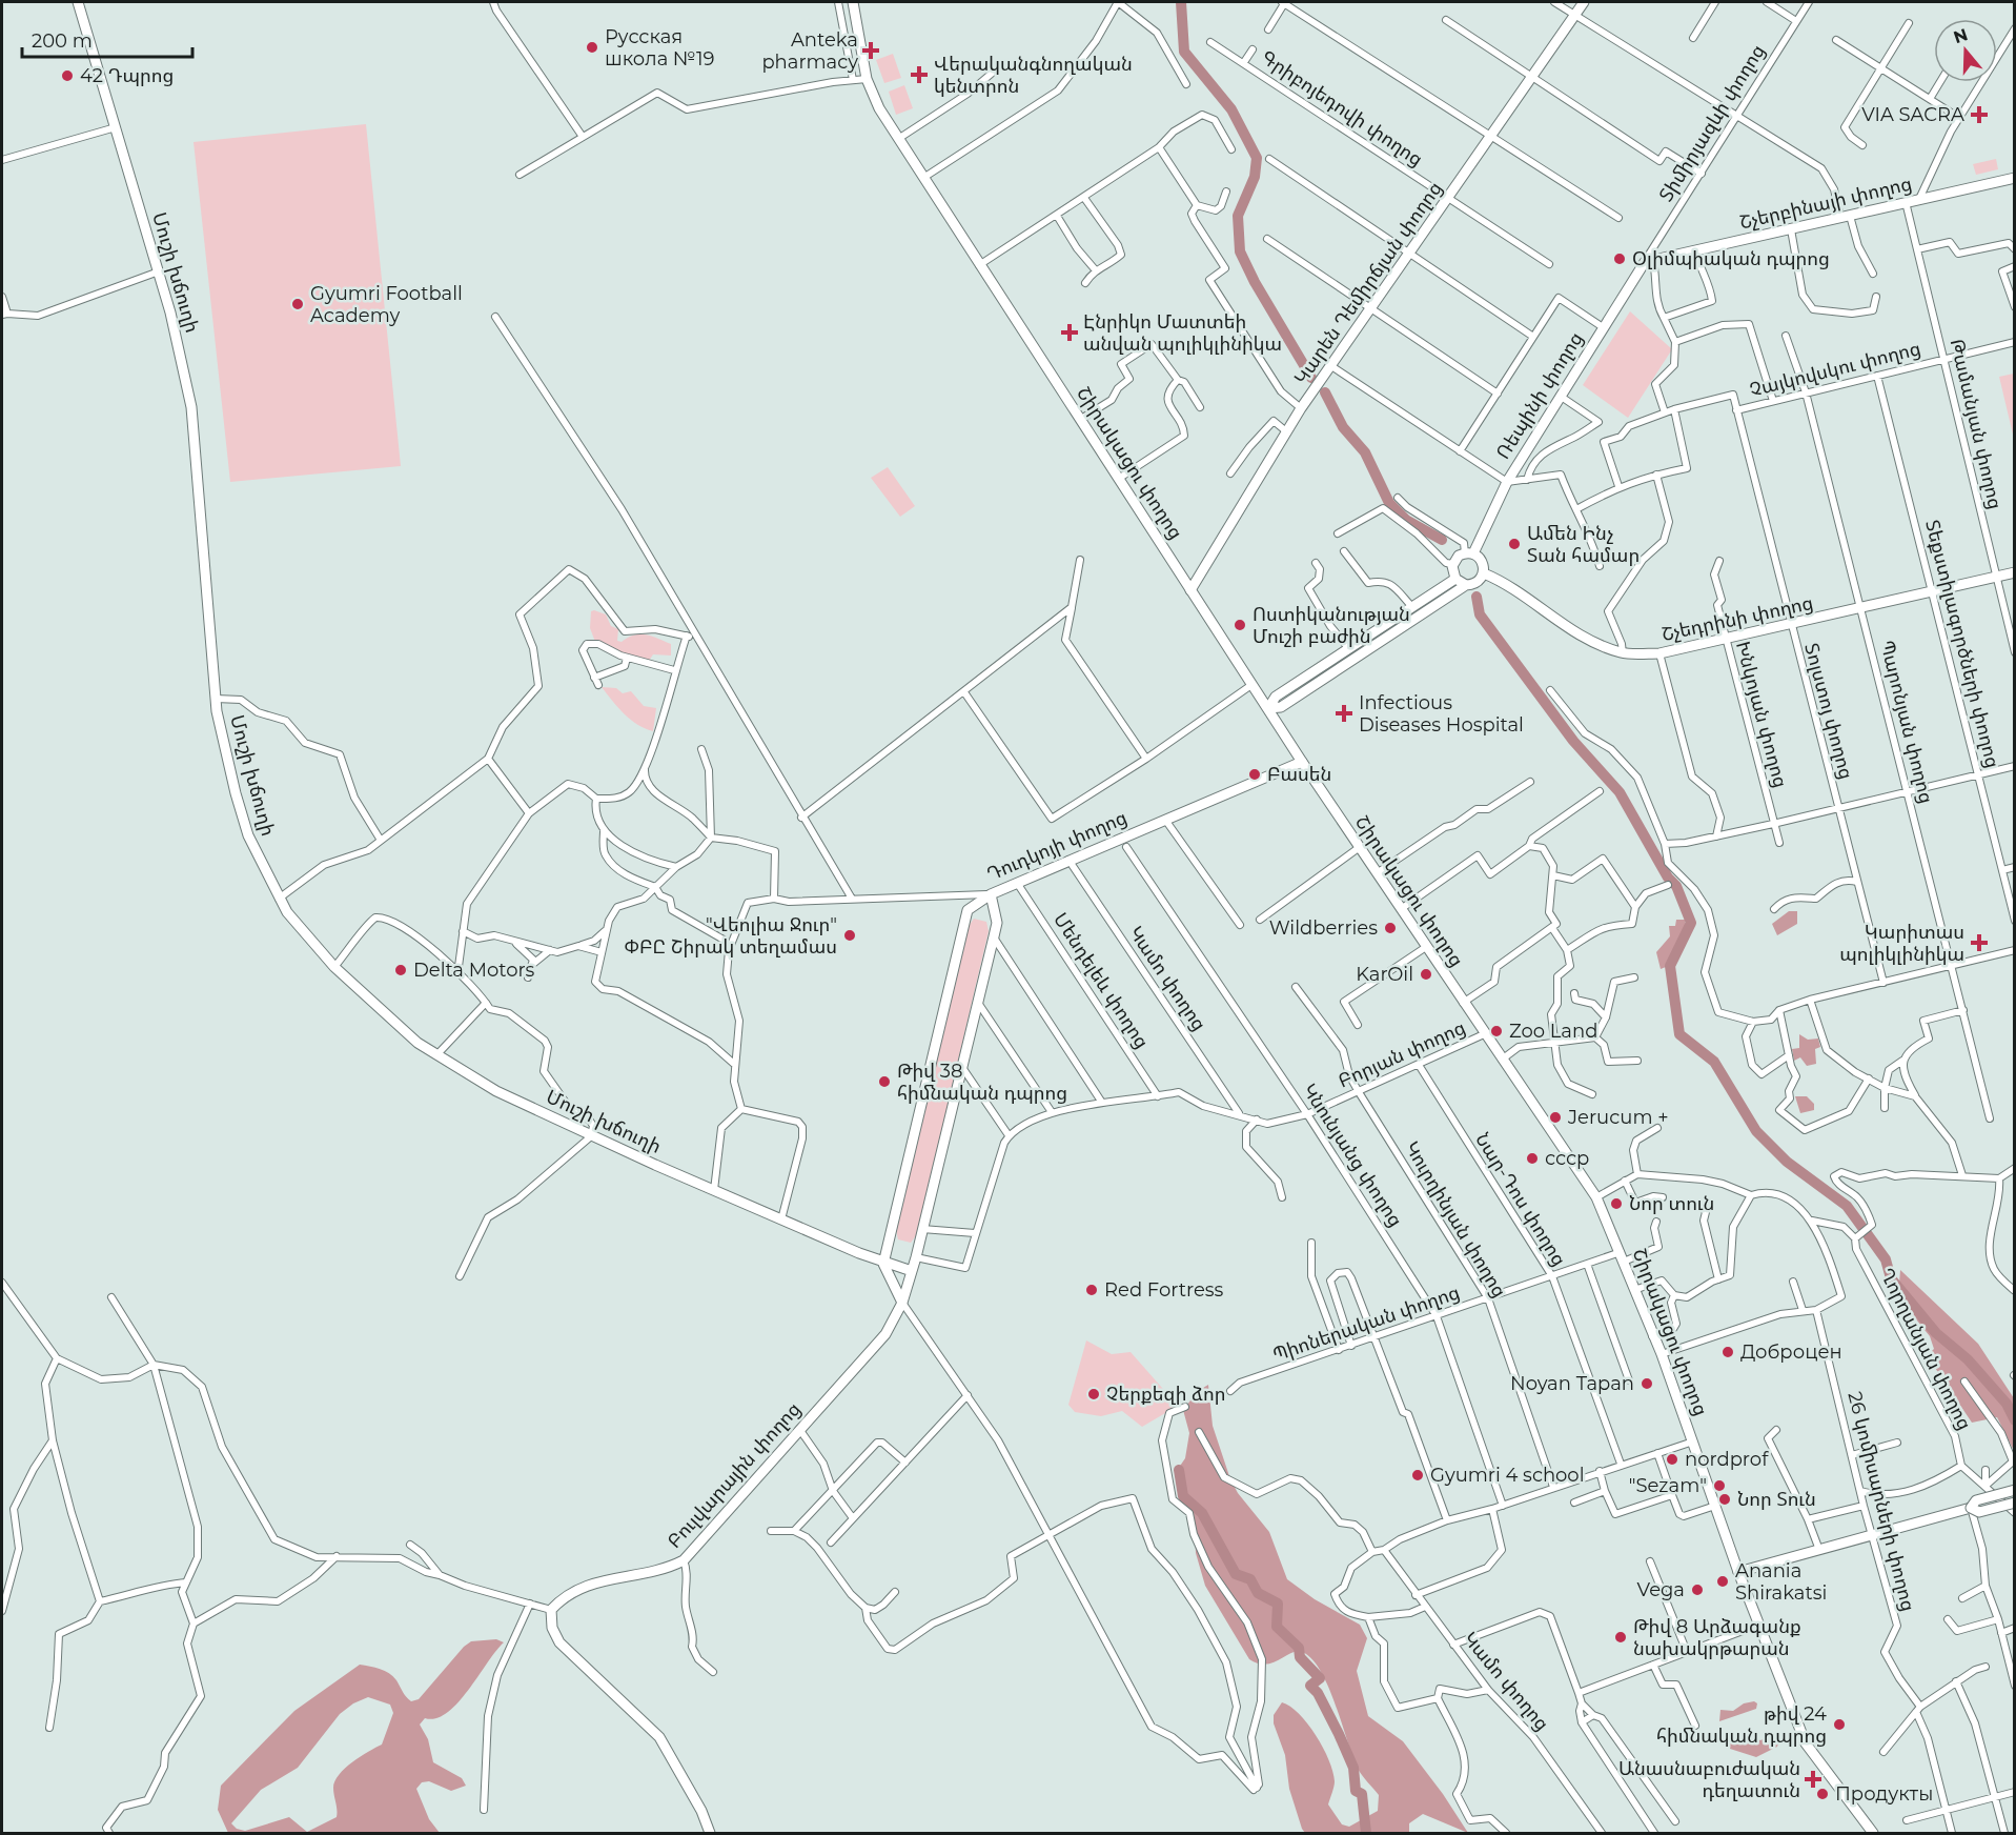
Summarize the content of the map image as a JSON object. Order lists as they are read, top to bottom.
{
  "streets": {
    "street": [
      "Գրիբոյեդովի փողոց",
      "Տիմիրյազևի փողոց",
      "Շչերբինայի փողոց",
      "Մուշի խճուղի",
      "Կարեն Դեմիրճյան փողոց",
      "Չայկովսկու փողոց",
      "Ռեպինի փողոց",
      "Թամանյան փողոց",
      "Շիրակացու փողոց",
      "Շչեդրինի փողոց",
      "Տեքստիլագործների փողոց",
      "Տոլստոյ փողոց",
      "Խնկոյան փողոց",
      "Պարոնյան փողոց",
      "Դուդկոյի փողոց",
      "Կամո փողոց",
      "Մենդելեև փողոց",
      "Բորյան փողոց",
      "Կնունյանց փողոց",
      "Նար-Դոս փողոց",
      "Կուրղինյան փողոց",
      "Պիոներական փողոց",
      "Ղորղանյան փողոց",
      "Բուլվարային փողոց",
      "26 կոմիսարների փողոց"
    ]
  },
  "crossings": [
    ["Գրիբոյեդովի փողոց", "Կարեն Դեմիրճյան փողոց"],
    ["Տիմիրյազևի փողոց", "Շչերբինայի փողոց"],
    ["Տիմիրյազևի փողոց", "Ռեպինի փողոց"],
    ["Շչերբինայի փողոց", "Ռեպինի փողոց"],
    ["Շչերբինայի փողոց", "Թամանյան փողոց"],
    ["Մուշի խճուղի", "Բուլվարային փողոց"],
    ["Կարեն Դեմիրճյան փողոց", "Շիրակացու փողոց"],
    ["Չայկովսկու փողոց", "Թամանյան փողոց"],
    ["Չայկովսկու փողոց", "Տեքստիլագործների փողոց"],
    ["Չայկովսկու փողոց", "Տոլստոյ փողոց"],
    ["Չայկովսկու փողոց", "Պարոնյան փողոց"],
    ["Ռեպինի փողոց", "Շչեդրինի փողոց"],
    ["Թամանյան փողոց", "Շչեդրինի փողոց"],
    ["Շիրակացու փողոց", "Դուդկոյի փողոց"],
    ["Շիրակացու փողոց", "Բորյան փողոց"],
    ["Շիրակացու փողոց", "Պիոներական փողոց"],
    ["Շչեդրինի փողոց", "Տեքստիլագործների փողոց"],
    ["Շչեդրինի փողոց", "Տոլստոյ փողոց"],
    ["Շչեդրինի փողոց", "Խնկոյան փողոց"],
    ["Շչեդրինի փողոց", "Պարոնյան փողոց"],
    ["Դուդկոյի փողոց", "Կամո փողոց"],
    ["Դուդկոյի փողոց", "Մենդելեև փողոց"],
    ["Դուդկոյի փողոց", "Բուլվարային փողոց"],
    ["Կամո փողոց", "Բորյան փողոց"],
    ["Մենդելեև փողոց", "Բորյան փողոց"],
    ["Բորյան փողոց", "Կնունյանց փողոց"],
    ["Բորյան փողոց", "Նար-Դոս փողոց"],
    ["Բորյան փողոց", "Կուրղինյան փողոց"],
    ["Կնունյանց փողոց", "Պիոներական փողոց"],
    ["Նար-Դոս փողոց", "Պիոներական փողոց"],
    ["Կուրղինյան փողոց", "Պիոներական փողոց"]
  ],
  "places": {
    "other": [
      "Русская школа №19",
      "42 Դպրոց",
      "Օլիմպիական դպրոց",
      "Gyumri Football Academy",
      "Ամեն Ինչ Տան համար",
      "Ոստիկանության Մուշի բաժին",
      "Բասեն",
      "Wildberries",
      "\"Վեոլիա Ջուր\" ՓԲԸ Շիրակ տեղամաս",
      "Delta Motors",
      "KarOil",
      "Zoo Land",
      "Թիվ 38 հիմնական դպրոց",
      "Jerucum +",
      "ссср",
      "Նոր տուն",
      "Red Fortress",
      "Доброцен",
      "Noyan Tapan",
      "Չերքեզի ձոր",
      "nordprof",
      "Gyumri 4 school",
      "\"Sezam\"",
      "Նոր Տուն",
      "Anania Shirakatsi",
      "Vega",
      "Թիվ 8 Արձագանք նախակրթարան",
      "թիվ 24 հիմնական դպրոց",
      "Продукты"
    ],
    "health": [
      "Anteka pharmacy",
      "Վերականգնողական կենտրոն",
      "VIA SACRA",
      "Էնրիկո Մատտեի անվան պոլիկլինիկա",
      "Infectious Diseases Hospital",
      "Կարիտաս պոլիկլինիկա",
      "Անասնաբուժական դեղատուն"
    ]
  },
  "scale_bar": "200 m",
  "north": "top"
}
